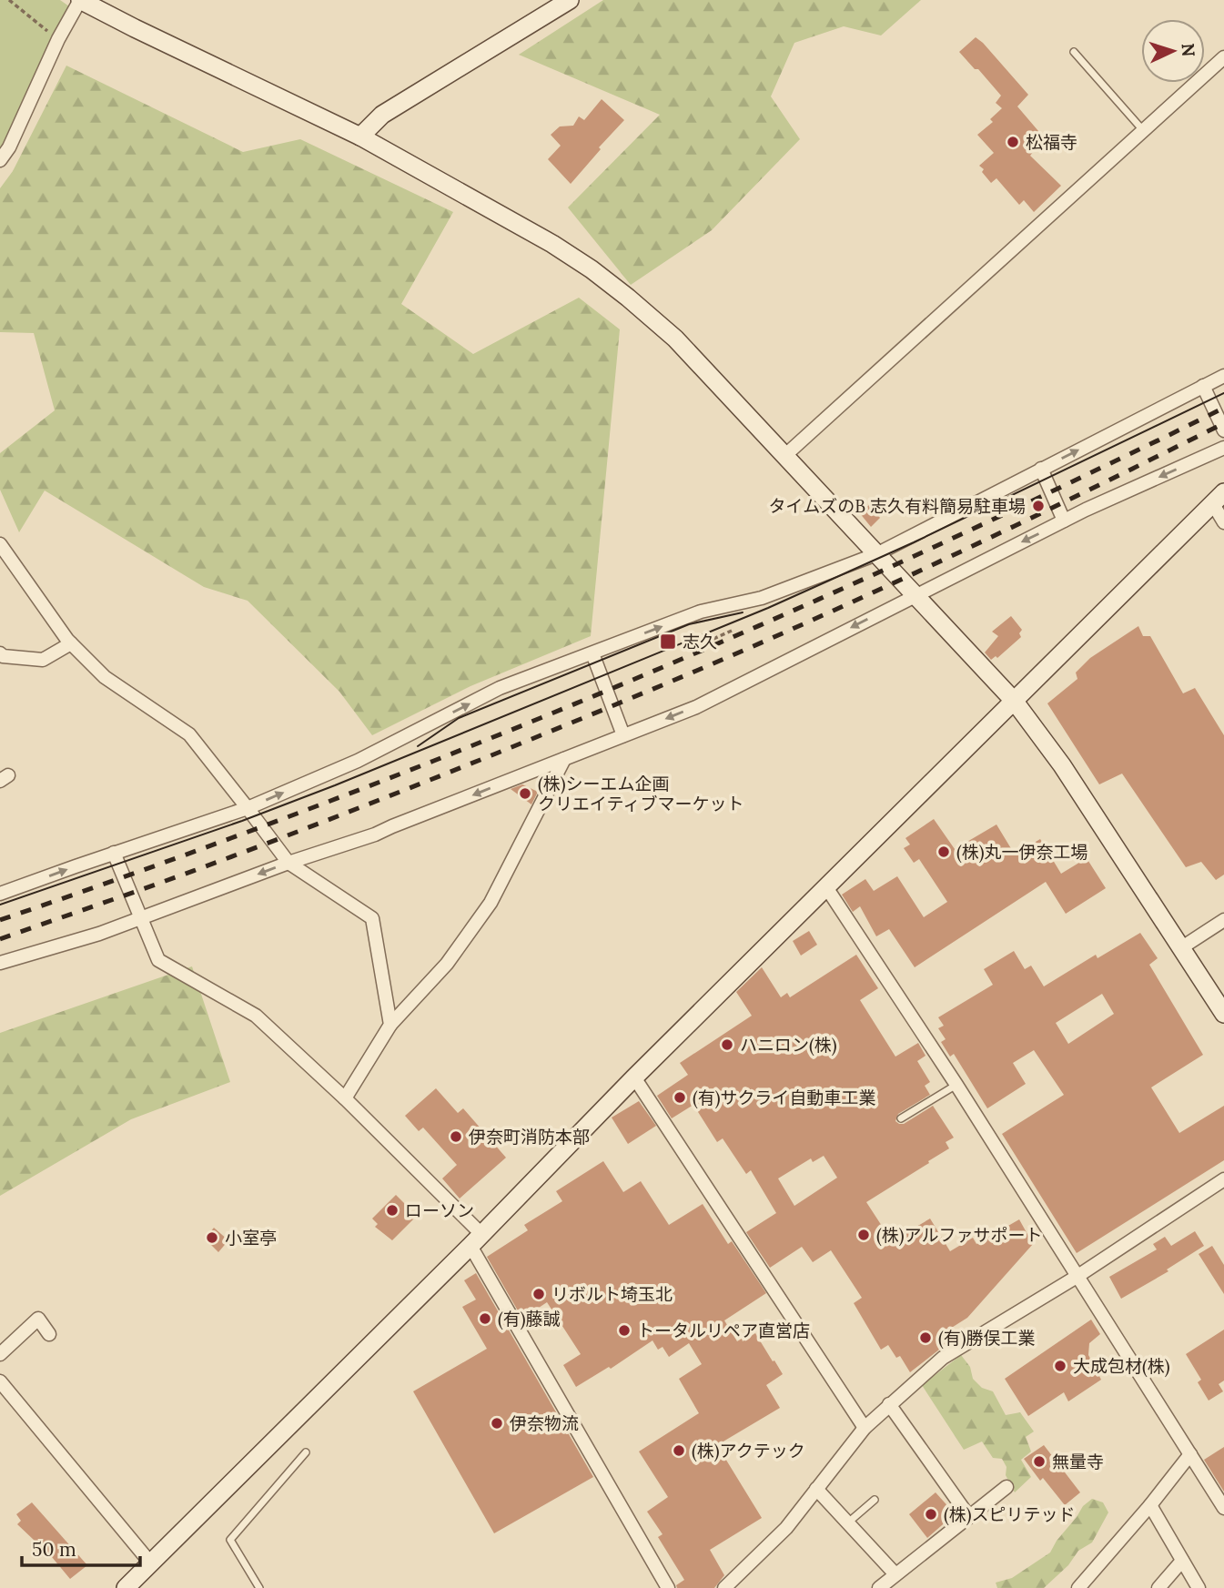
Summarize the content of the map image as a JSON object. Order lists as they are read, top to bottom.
{
  "places": {
    "other": [
      "松福寺",
      "タイムズのB 志久有料簡易駐車場",
      "(株)シーエム企画 クリエイティブマーケット",
      "(株)丸一伊奈工場",
      "ハニロン(株)",
      "(有)サクライ自動車工業",
      "伊奈町消防本部",
      "ローソン",
      "(株)アルファサポート",
      "小室亭",
      "リボルト埼玉北",
      "(有)藤誠",
      "トータルリペア直営店",
      "(有)勝俣工業",
      "大成包材(株)",
      "伊奈物流",
      "(株)アクテック",
      "無量寺",
      "(株)スピリテッド"
    ],
    "transit": ["志久"]
  },
  "scale_bar": "50 m",
  "north": "right"
}
